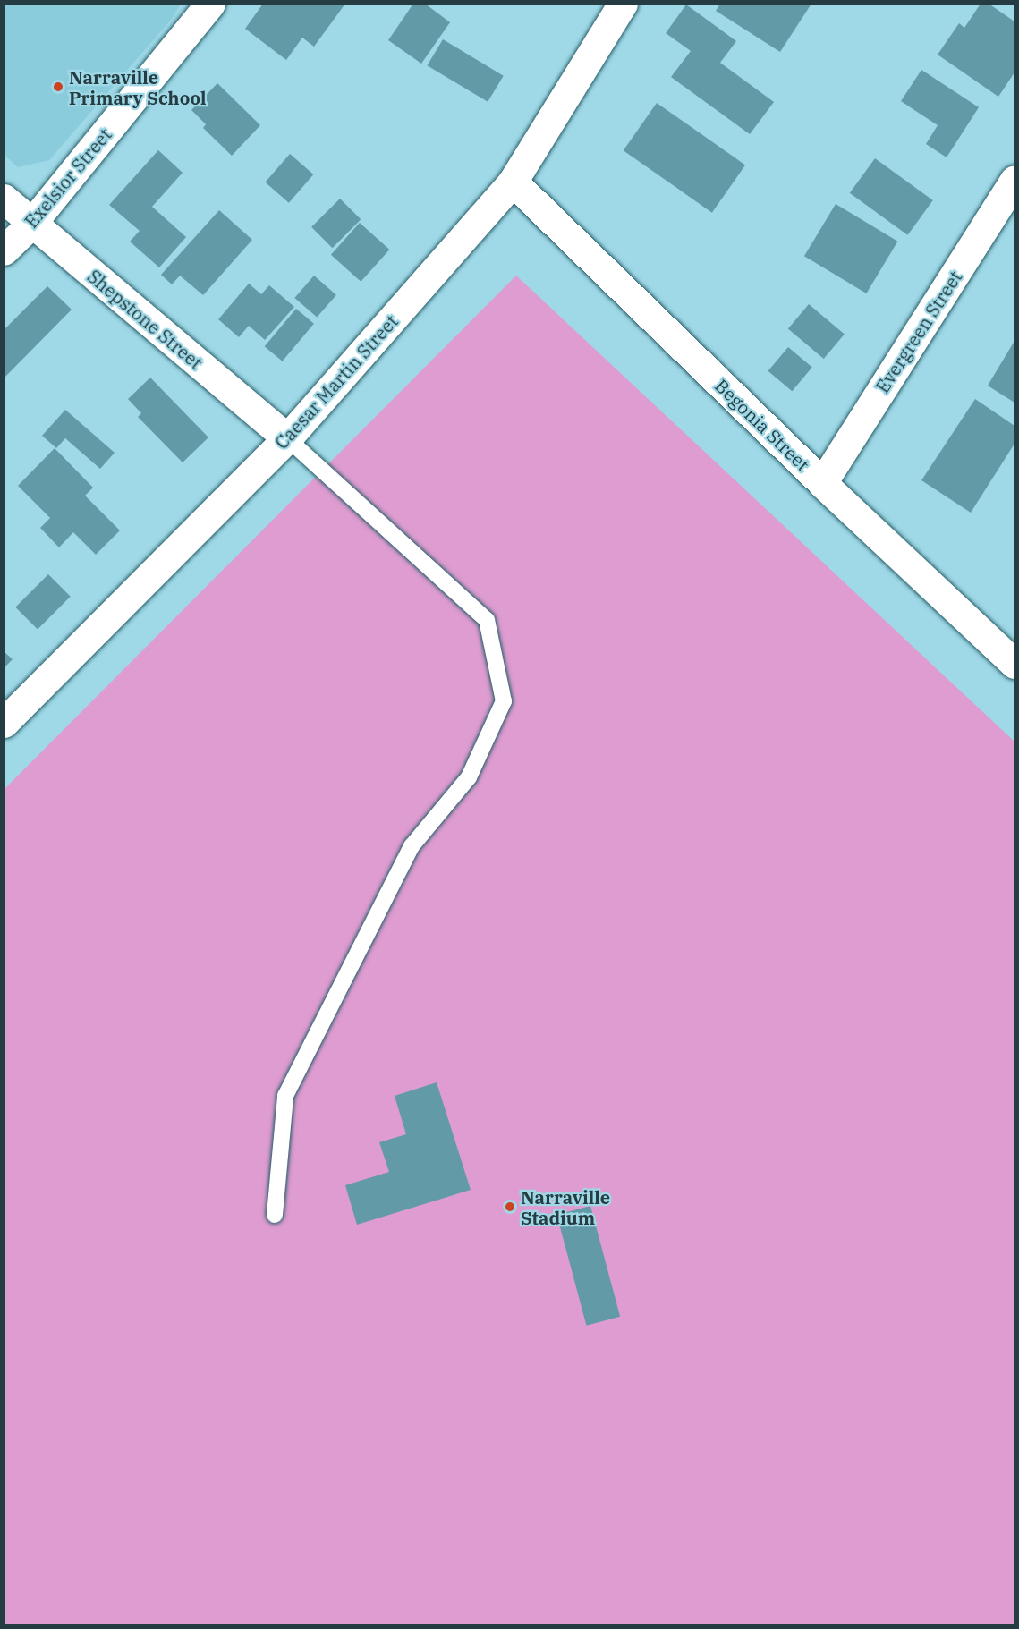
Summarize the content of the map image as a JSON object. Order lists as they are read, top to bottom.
{
  "streets": {
    "street": [
      "Exelsior Street",
      "Shepstone Street",
      "Evergreen Street",
      "Caesar Martin Street",
      "Begonia Street"
    ]
  },
  "crossings": [
    ["Exelsior Street", "Shepstone Street"],
    ["Shepstone Street", "Caesar Martin Street"],
    ["Evergreen Street", "Begonia Street"],
    ["Caesar Martin Street", "Begonia Street"]
  ],
  "places": ["Narraville Primary School", "Narraville Stadium"]
}
